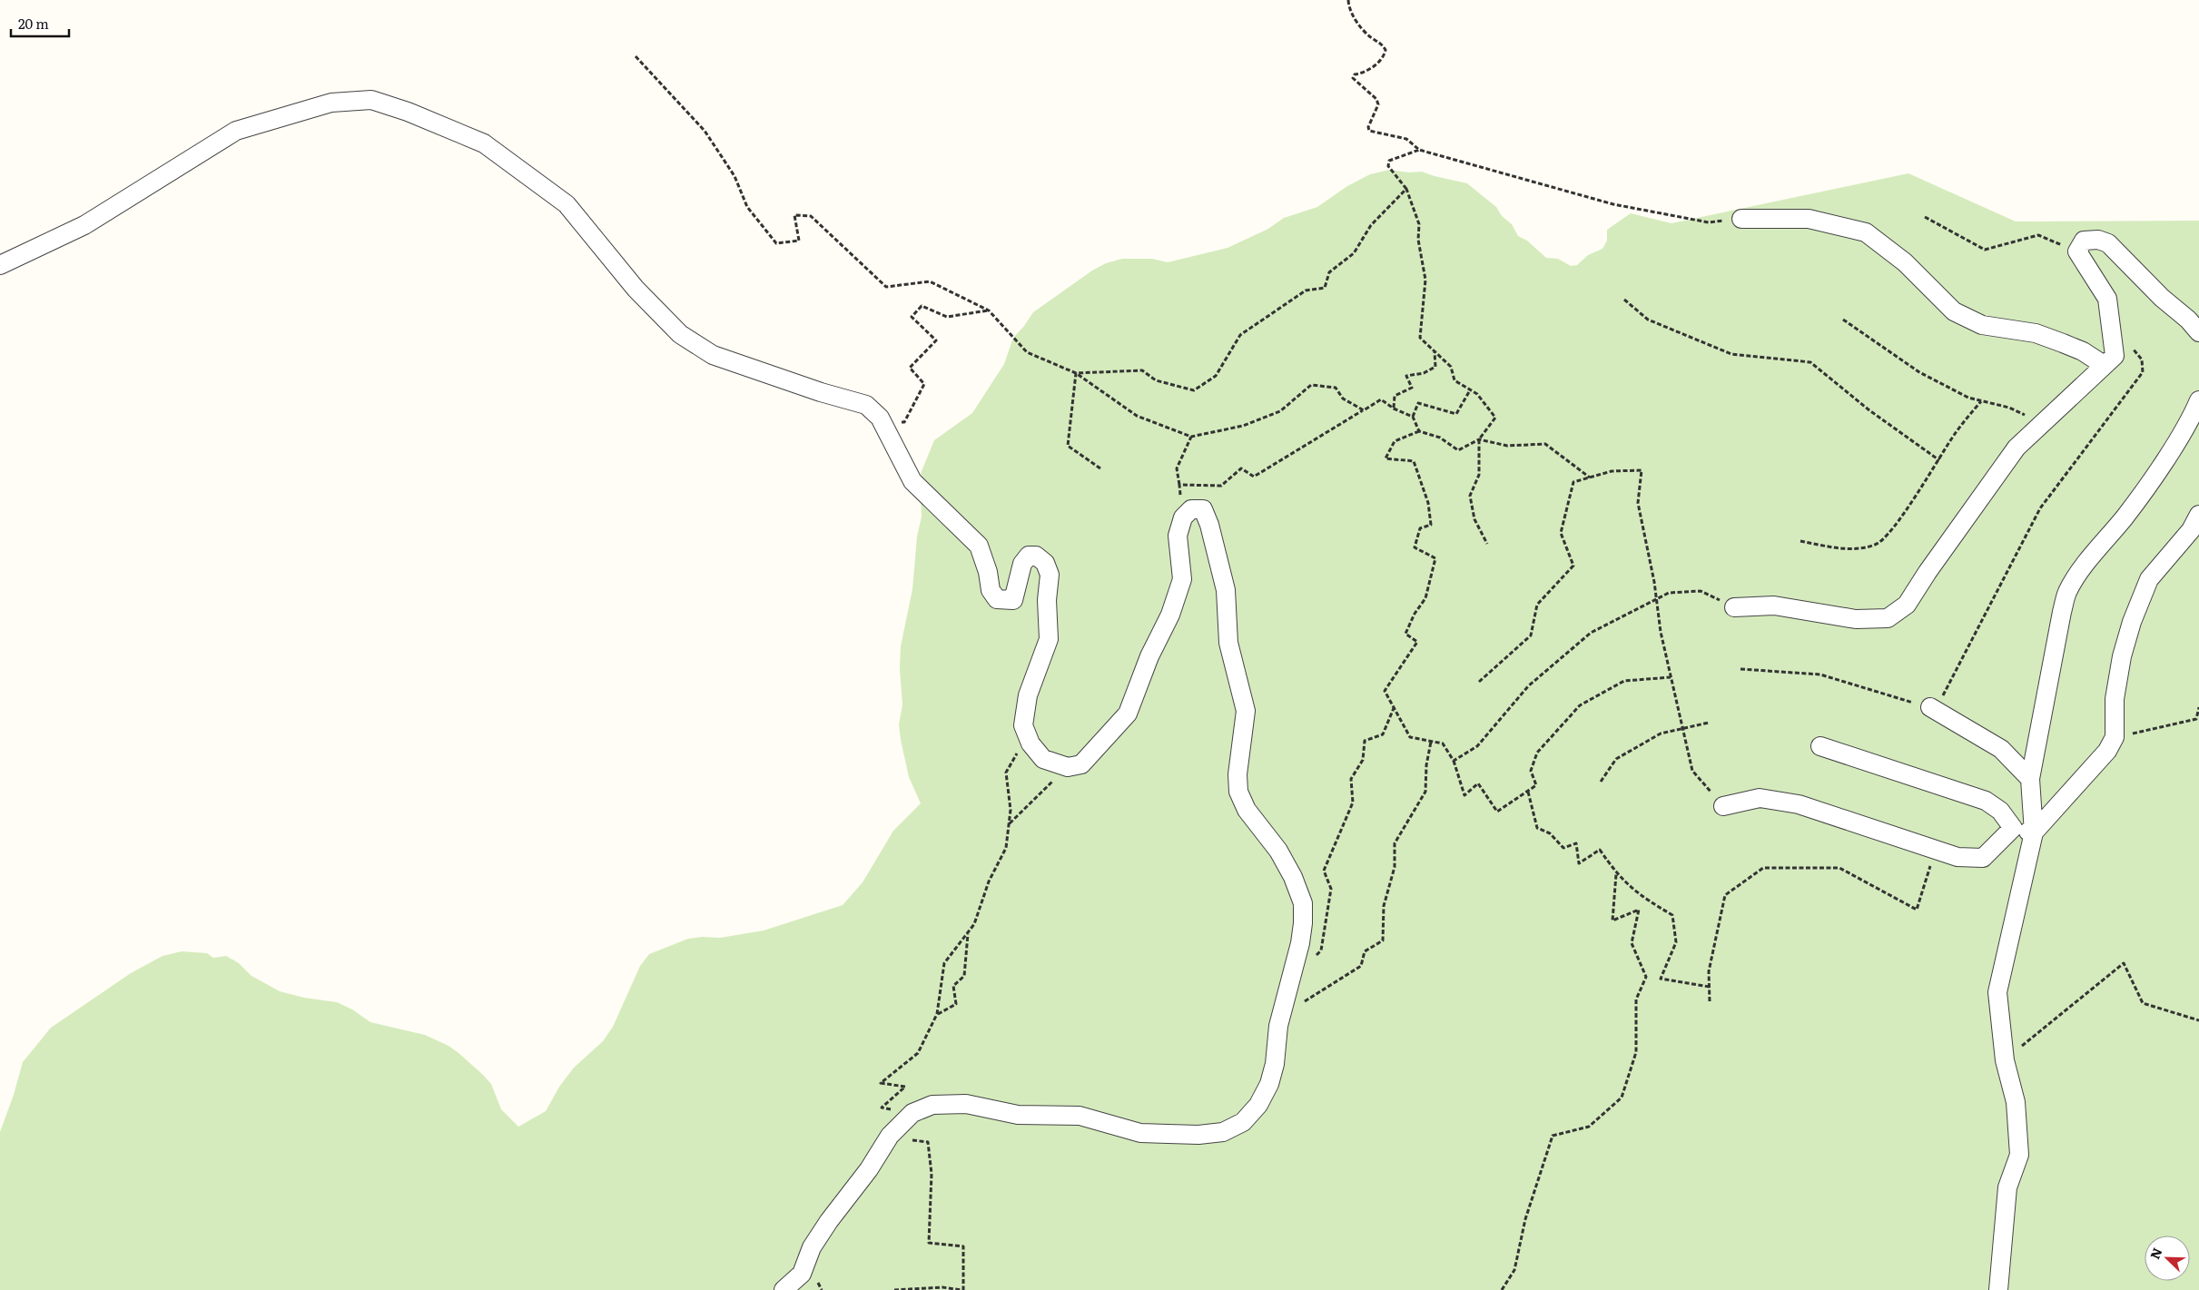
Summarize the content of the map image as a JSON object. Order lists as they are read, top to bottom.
{
  "scale_bar": "20 m",
  "north": "top left"
}
